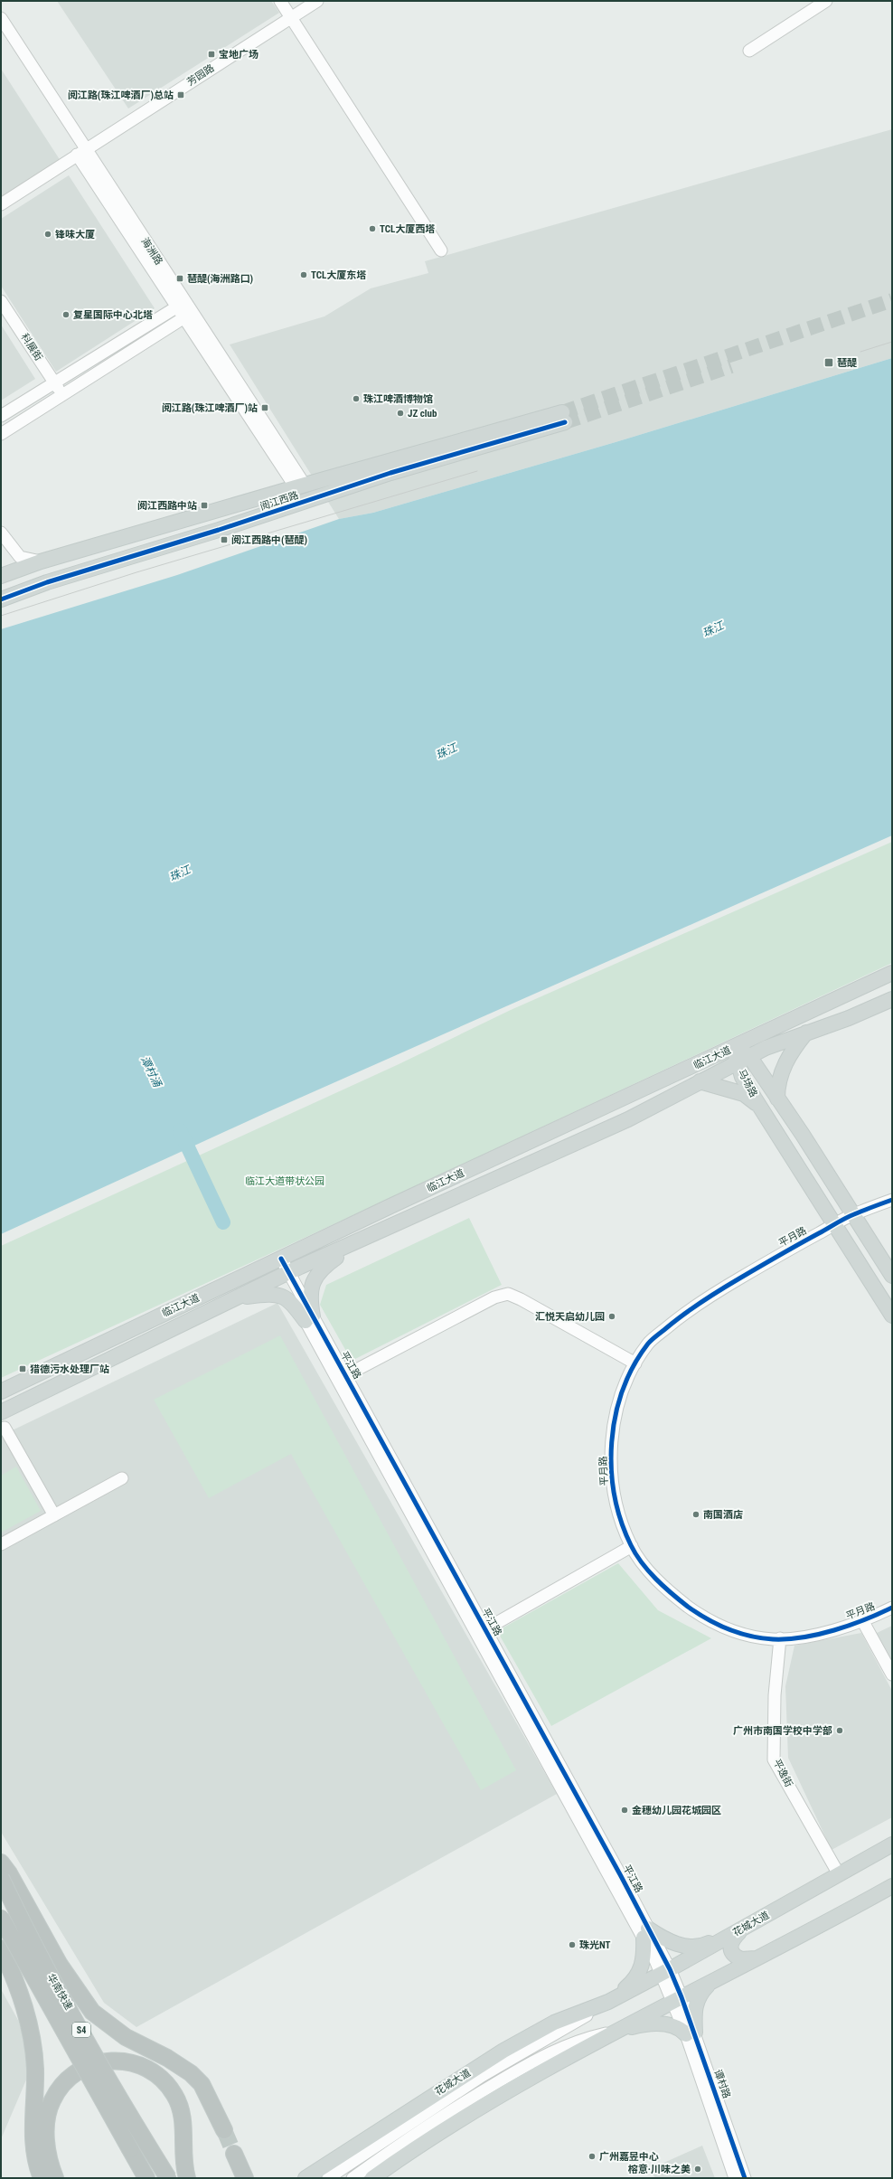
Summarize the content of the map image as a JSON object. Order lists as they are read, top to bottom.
{
  "streets": {
    "highway": ["华南快速", "S4"],
    "main road": [
      "阅江西路",
      "临江大道",
      "马场路",
      "花城大道"
    ],
    "street": [
      "芳园路",
      "海洲路",
      "科展街",
      "平月路",
      "平江路",
      "平逸街",
      "谭村路"
    ]
  },
  "crossings": [
    ["芳园路", "海洲路"],
    ["海洲路", "阅江西路"],
    ["临江大道", "马场路"],
    ["临江大道", "平江路"],
    ["马场路", "平月路"],
    ["平月路", "平逸街"],
    ["平江路", "花城大道"],
    ["平江路", "谭村路"],
    ["平逸街", "花城大道"]
  ],
  "water": ["珠江", "潭村涌"],
  "parks": ["临江大道带状公园"],
  "places": {
    "transit": [
      "宝地广场",
      "阅江路(珠江啤酒厂)总站",
      "琶醍(海洲路口)",
      "琶醍",
      "阅江路(珠江啤酒厂)站",
      "阅江西路中站",
      "阅江西路中(琶醍)",
      "猎德污水处理厂站"
    ],
    "other": [
      "TCL大厦西塔",
      "锋味大厦",
      "TCL大厦东塔",
      "复星国际中心北塔",
      "珠江啤酒博物馆",
      "JZ club",
      "汇悦天启幼儿园",
      "南国酒店",
      "广州市南国学校中学部",
      "金穗幼儿园花城园区",
      "珠光NT",
      "广州嘉昱中心",
      "榕意·川味之美"
    ]
  }
}
